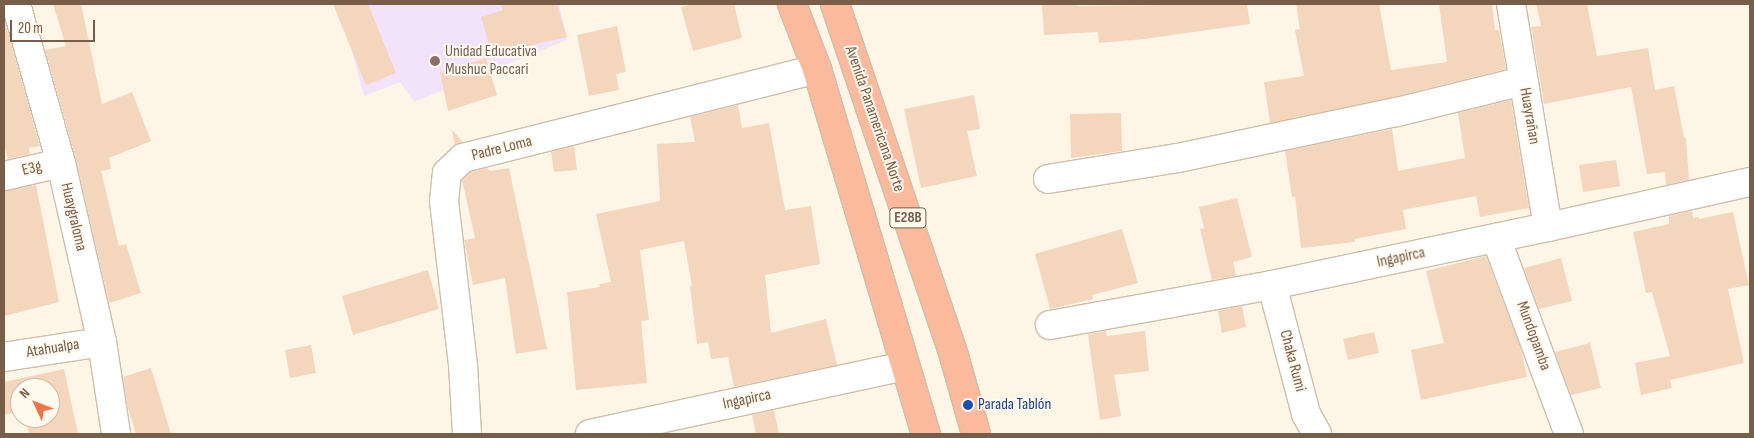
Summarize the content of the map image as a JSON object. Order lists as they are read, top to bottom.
{
  "streets": {
    "highway": ["Avenida Panamericana Norte", "E28B"],
    "street": [
      "Huayrañan",
      "Padre Loma",
      "E3g",
      "Huaygraloma",
      "Ingapirca",
      "Mundopamba",
      "Atahualpa",
      "Chaka Rumi"
    ]
  },
  "crossings": [
    ["Huayrañan", "Ingapirca"],
    ["Padre Loma", "E28B"],
    ["E3g", "Huaygraloma"],
    ["Huaygraloma", "Atahualpa"],
    ["E28B", "Ingapirca"],
    ["Ingapirca", "Mundopamba"],
    ["Ingapirca", "Chaka Rumi"]
  ],
  "places": ["Unidad Educativa Mushuc Paccari", "Parada Tablón"],
  "scale_bar": "20 m",
  "north": "top left"
}
